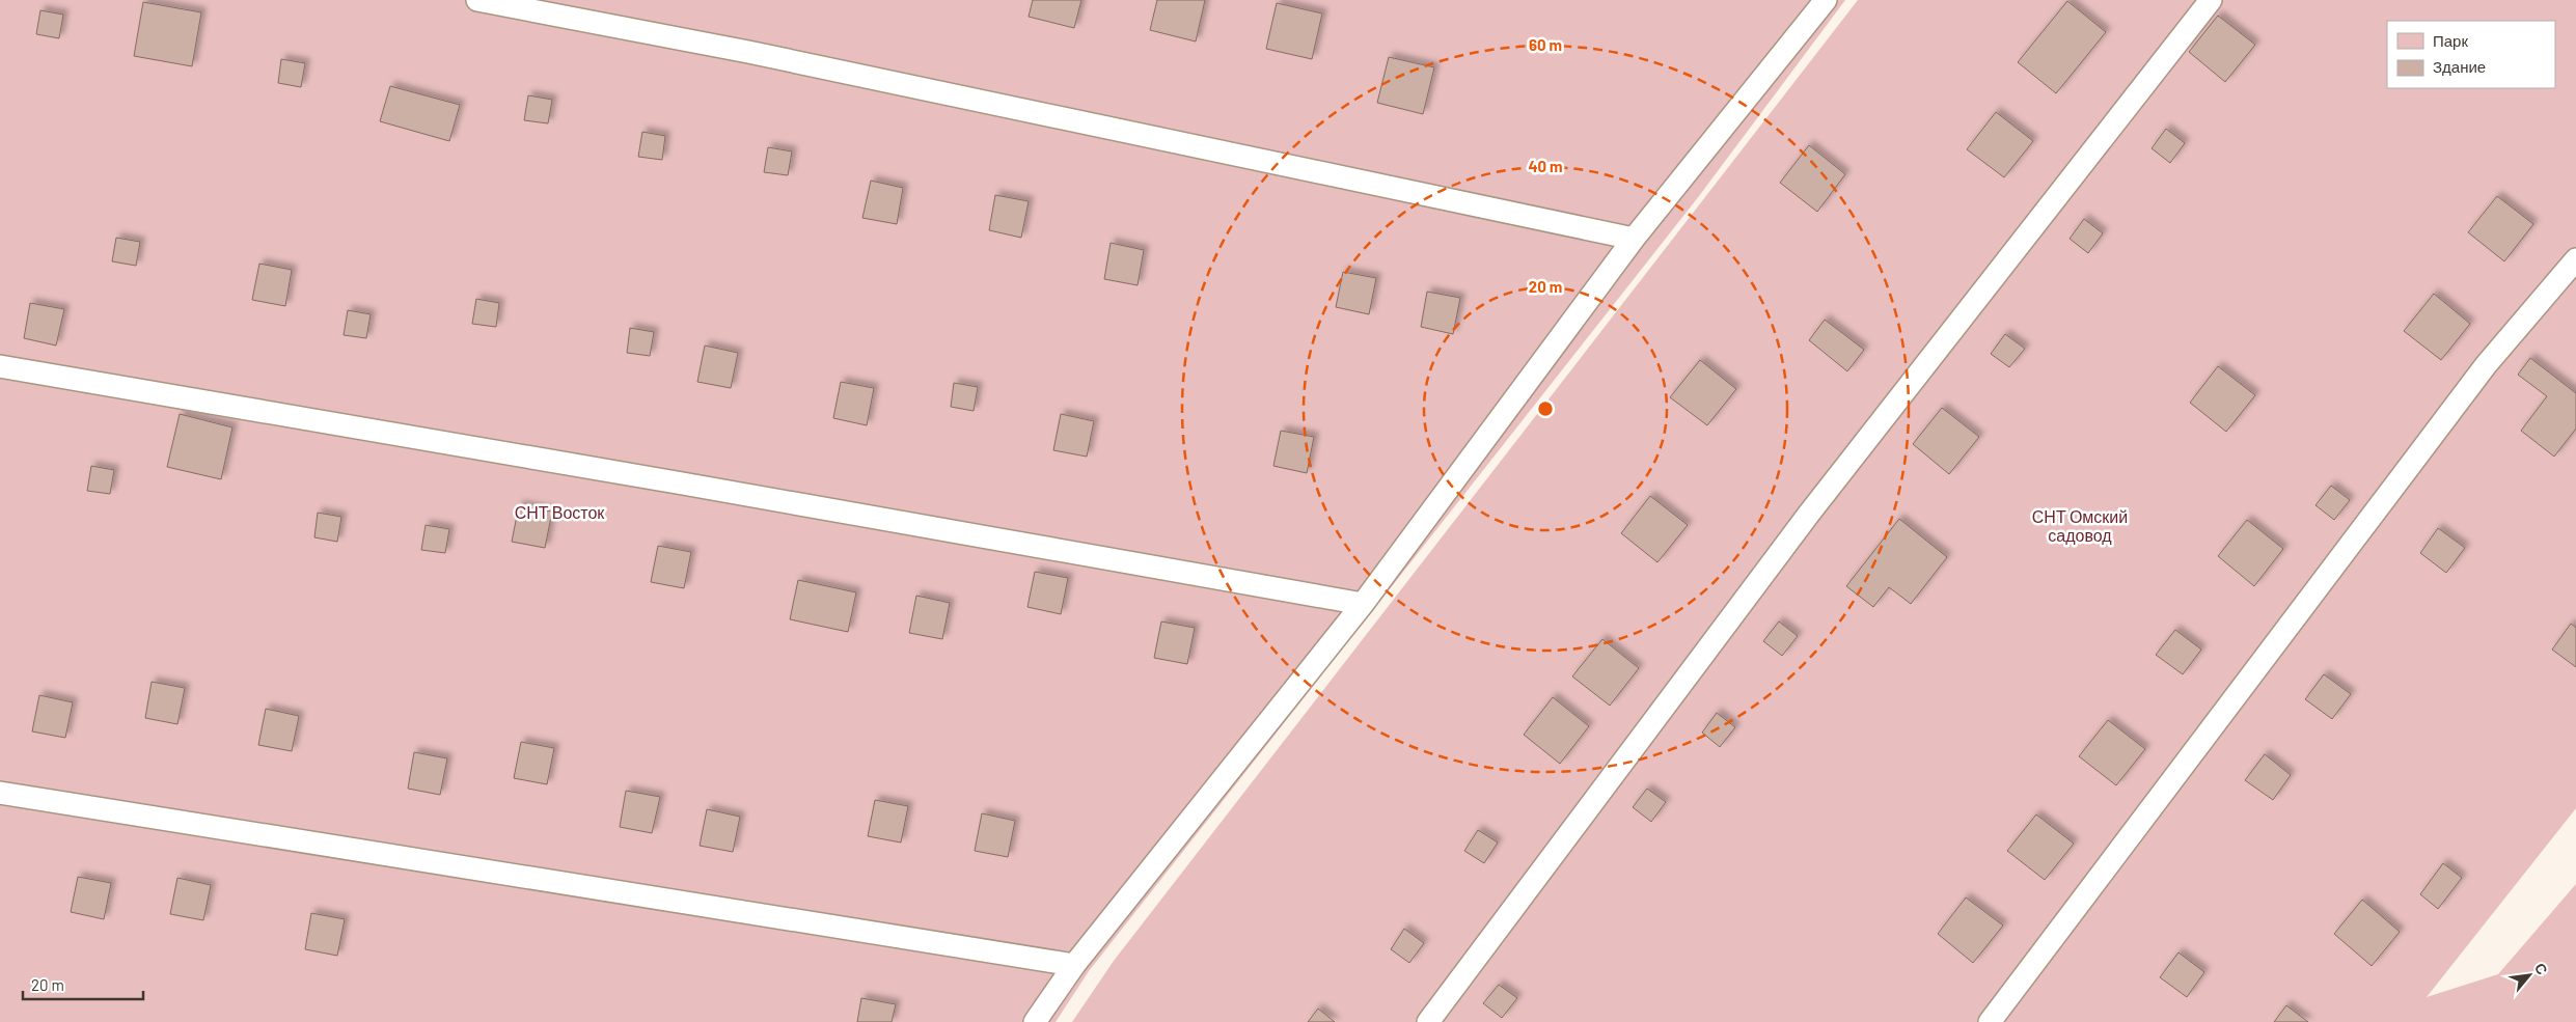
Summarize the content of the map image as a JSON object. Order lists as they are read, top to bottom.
{
  "parks": ["СНТ Восток", "СНТ Омский садовод"],
  "legend": ["Парк", "Здание"],
  "scale_bar": "20 m",
  "north": "top right",
  "rings": ["60 m", "40 m", "20 m"]
}
